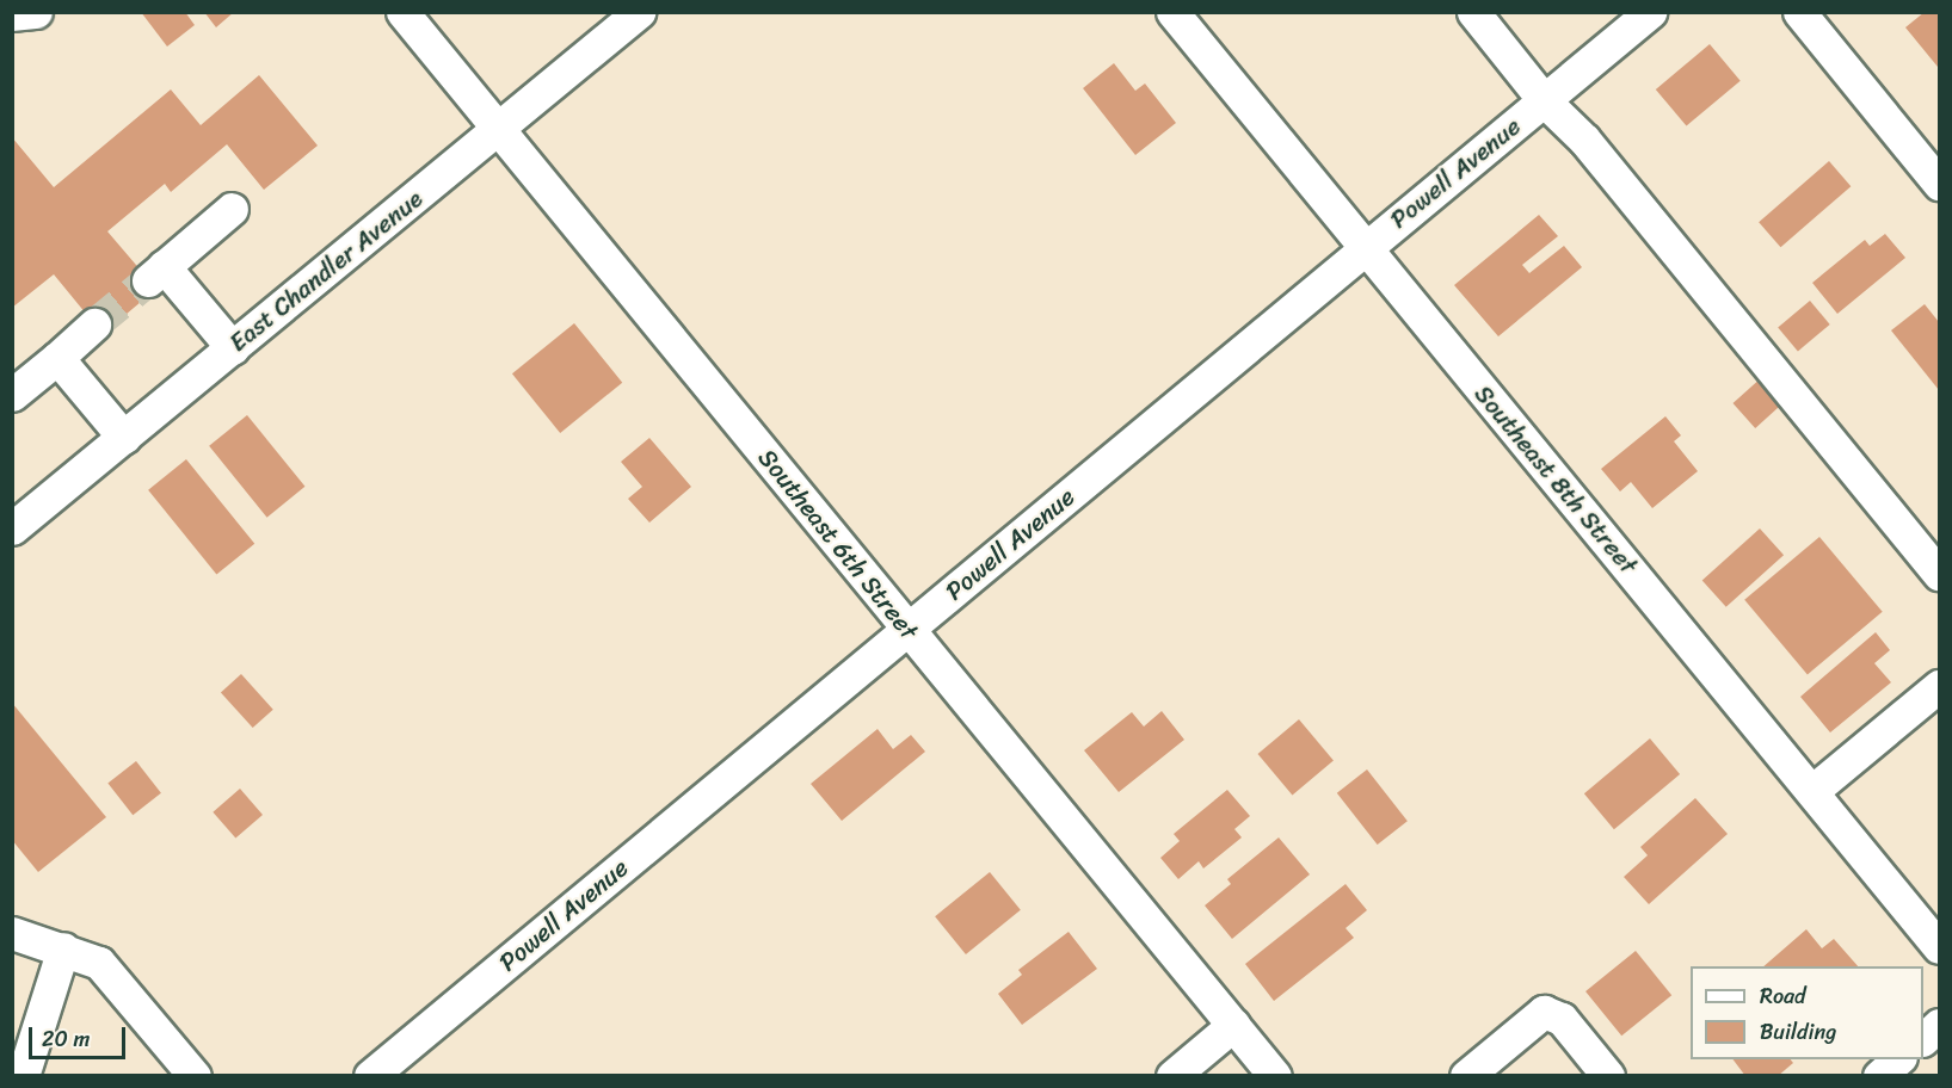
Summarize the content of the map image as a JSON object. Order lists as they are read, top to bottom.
{
  "streets": {
    "street": [
      "Powell Avenue",
      "East Chandler Avenue",
      "Southeast 8th Street",
      "Southeast 6th Street"
    ]
  },
  "crossings": [
    ["Powell Avenue", "Southeast 8th Street"],
    ["Powell Avenue", "Southeast 6th Street"],
    ["East Chandler Avenue", "Southeast 6th Street"]
  ],
  "legend": ["Road", "Building"],
  "scale_bar": "20 m"
}
